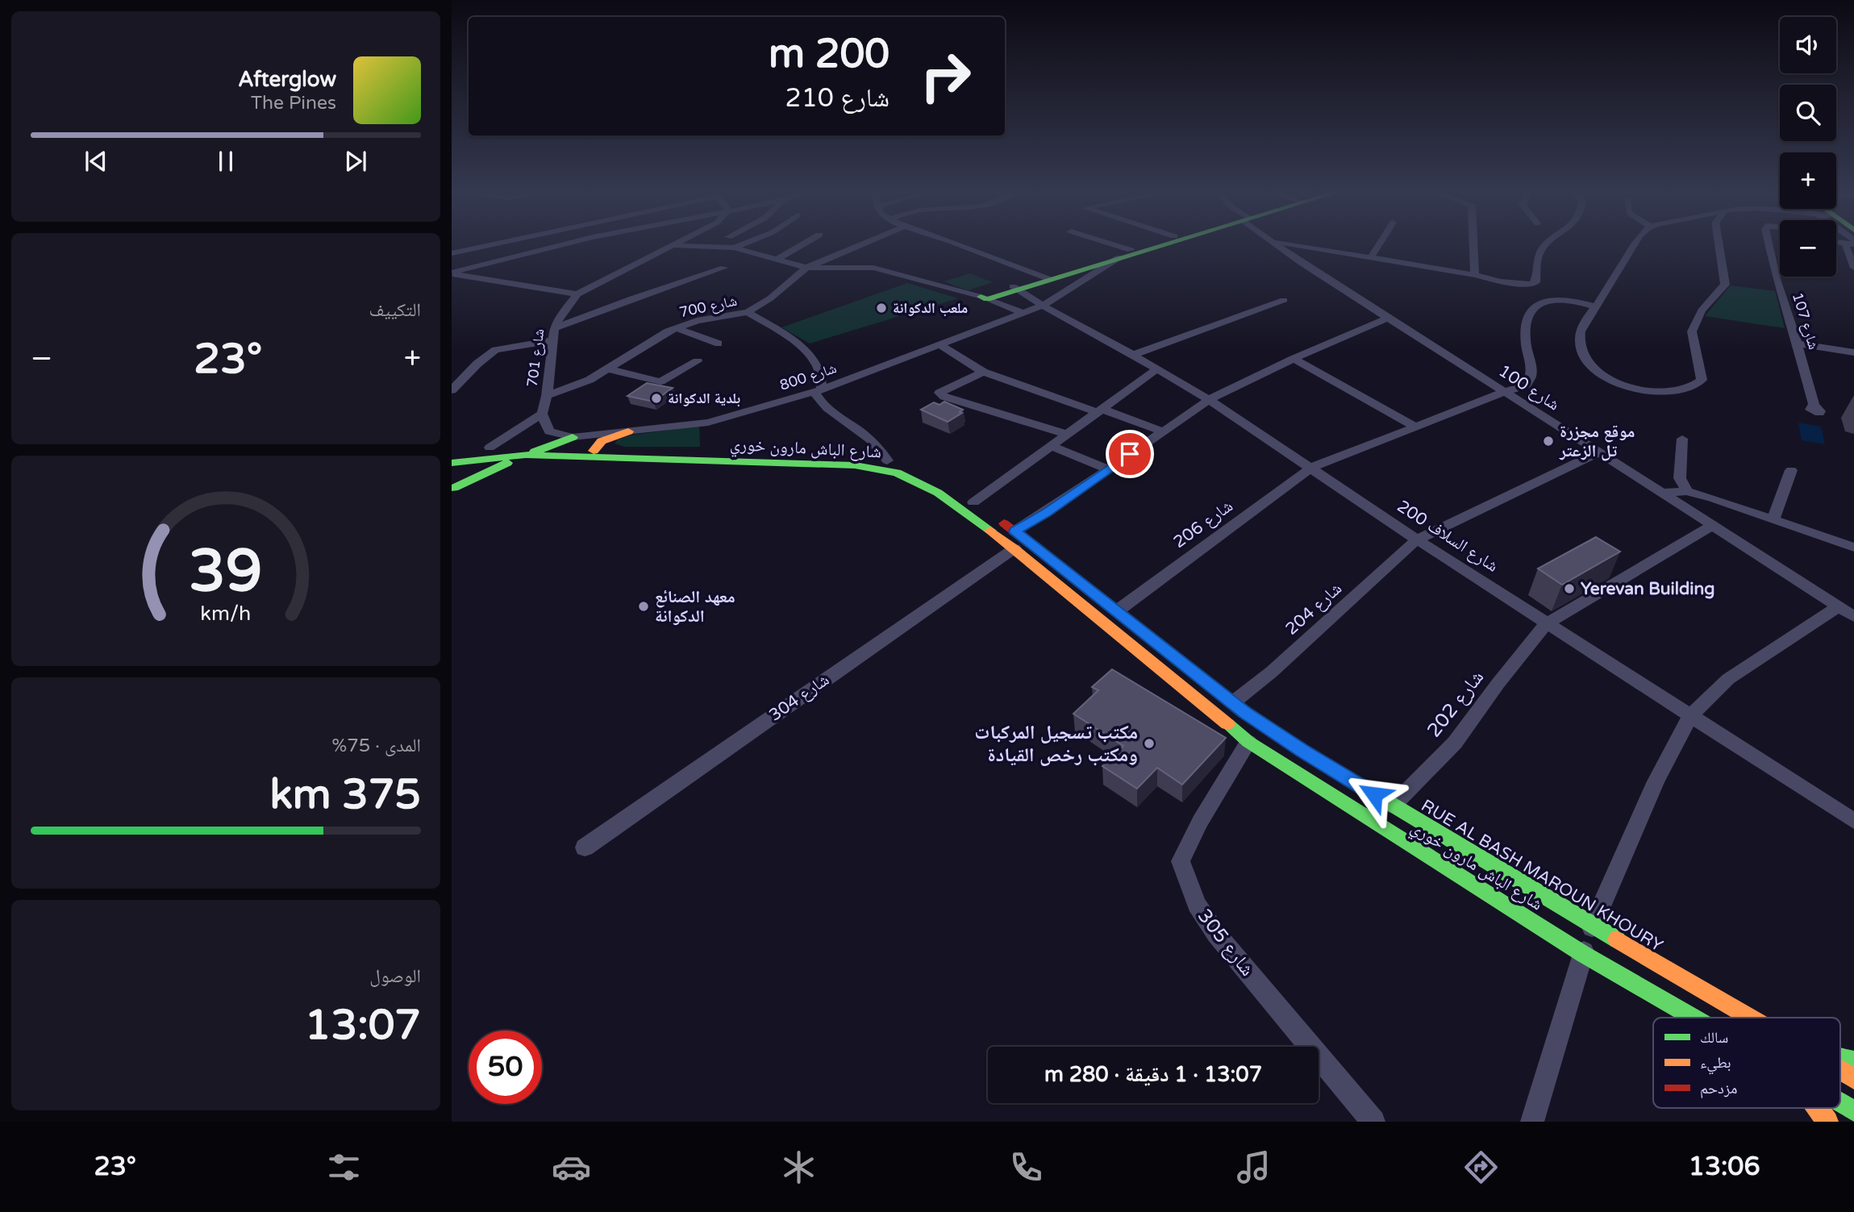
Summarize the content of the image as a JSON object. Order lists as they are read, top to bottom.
{
  "streets": {
    "main road": ["شارع الباش مارون خوري", "RUE AL BASH MAROUN KHOURY"],
    "street": [
      "شارع 700",
      "شارع 107",
      "شارع 701",
      "800 شارع",
      "شارع 100",
      "شارع 206",
      "200 شارع السلاف",
      "شارع 204",
      "شارع 304",
      "شارع 202",
      "شارع 305"
    ]
  },
  "crossings": [
    ["شارع 700", "شارع 701"],
    ["شارع 701", "800 شارع"],
    ["800 شارع", "200 شارع السلاف"],
    ["شارع 100", "شارع 206"],
    ["شارع 100", "شارع 204"],
    ["شارع 100", "شارع 202"],
    ["شارع الباش مارون خوري", "شارع 304"],
    ["شارع الباش مارون خوري", "RUE AL BASH MAROUN KHOURY"],
    ["شارع الباش مارون خوري", "شارع 305"],
    ["شارع 206", "200 شارع السلاف"],
    ["شارع 206", "RUE AL BASH MAROUN KHOURY"],
    ["200 شارع السلاف", "شارع 204"],
    ["200 شارع السلاف", "شارع 202"],
    ["شارع 204", "RUE AL BASH MAROUN KHOURY"],
    ["شارع 202", "RUE AL BASH MAROUN KHOURY"]
  ],
  "places": [
    "ملعب الدكوانة",
    "بلدية الدكوانة",
    "موقع مجزرة تل الزعتر",
    "Yerevan Building",
    "معهد الصنائع الدكوانة",
    "مكتب تسجيل المركبات ومكتب رخص القيادة"
  ],
  "legend": ["سالك", "بطيء", "مزدحم"],
  "page": {
    "map_buttons": ["+", "−"],
    "turn": ["200 m", "شارع 210"],
    "song": ["Afterglow", "The Pines"],
    "tile": [
      "التكييف",
      ["المدى · 75%", "375 km"],
      ["الوصول", "13:07"]
    ],
    "heat": ["−", "23°", "+"],
    "limit": "50",
    "trip": "13:07 · 1 دقيقة · 280 m",
    "tabs": ["13:06", "23°"],
    "gauge": ["39", "km/h"]
  }
}
